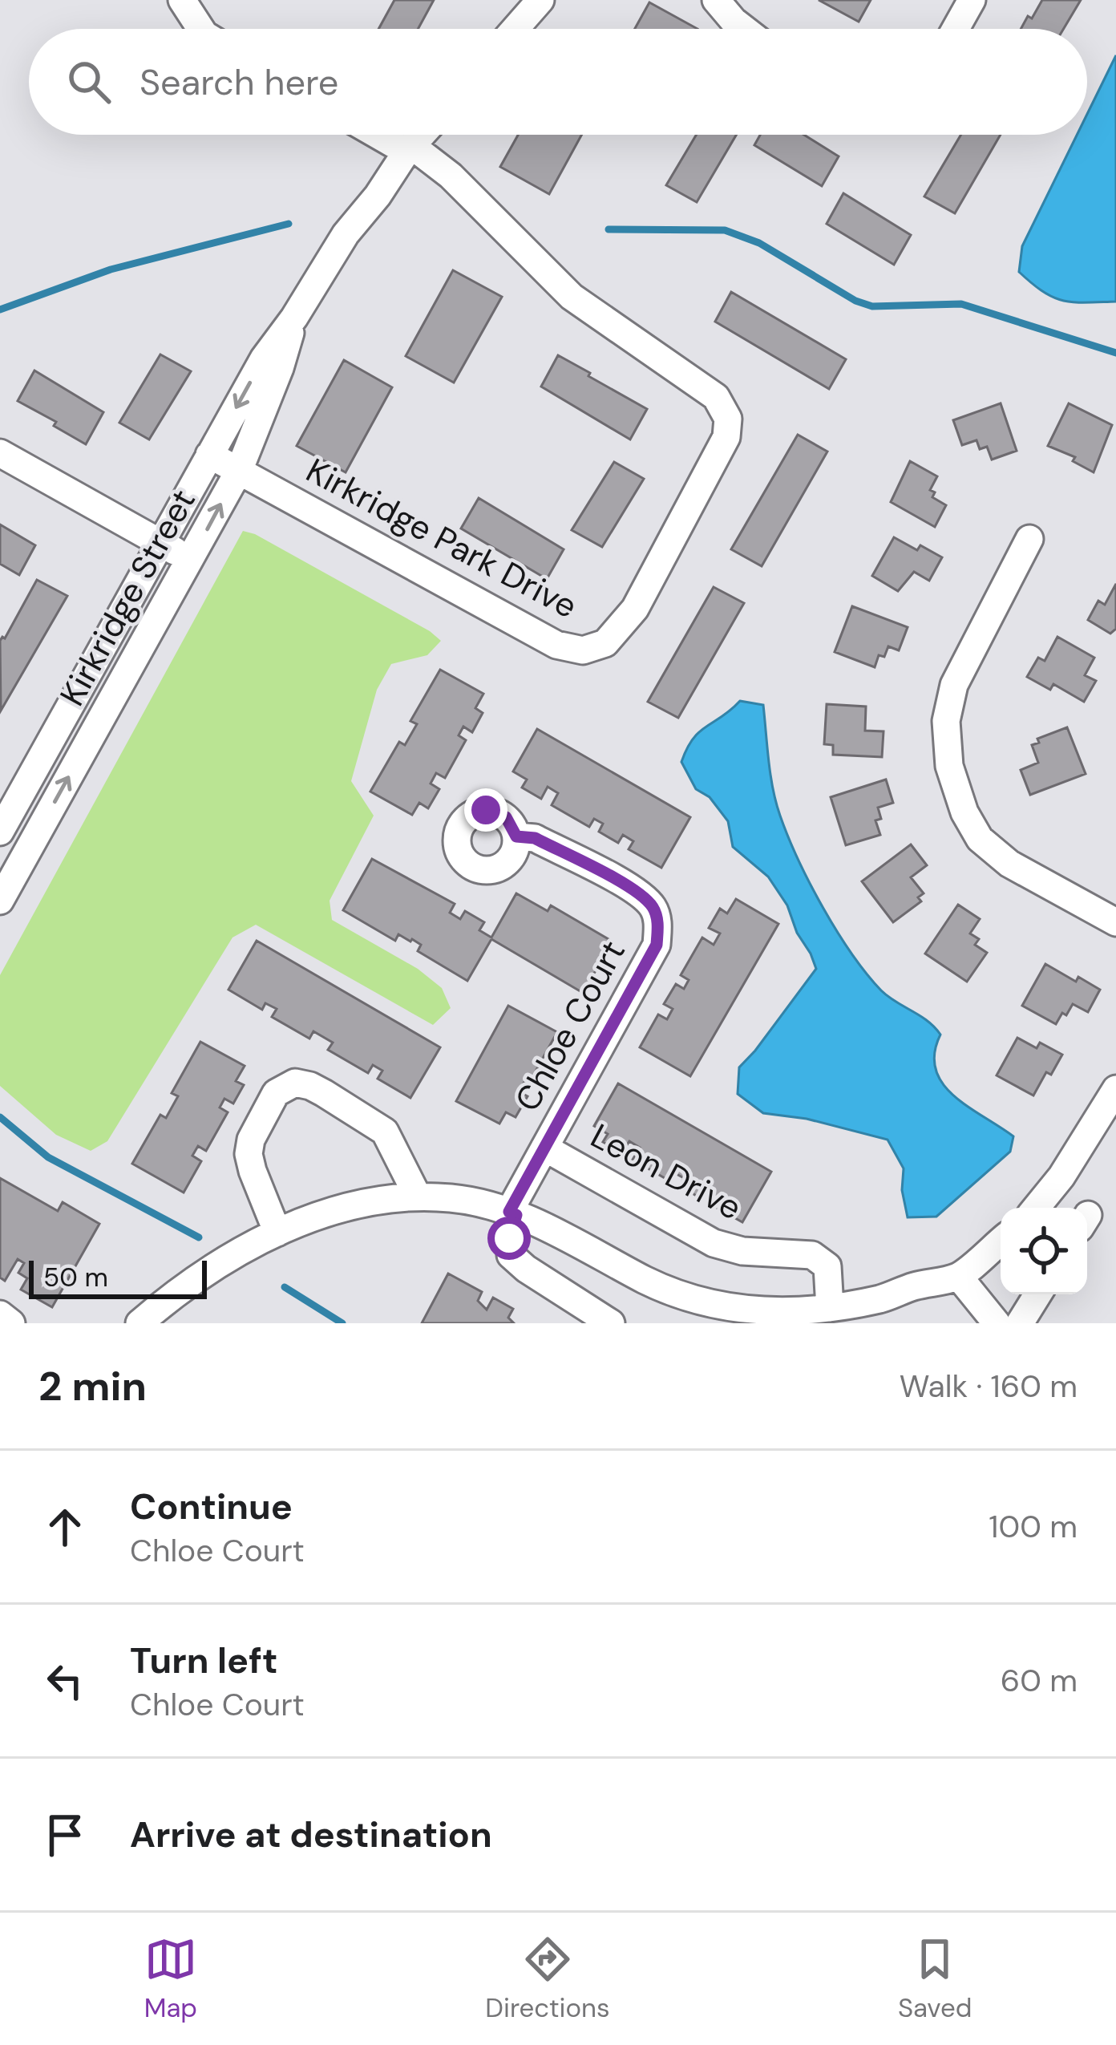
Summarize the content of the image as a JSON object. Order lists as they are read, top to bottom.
{
  "streets": {
    "street": [
      "Kirkridge Park Drive",
      "Kirkridge Street",
      "Chloe Court",
      "Leon Drive"
    ]
  },
  "crossings": [
    ["Kirkridge Park Drive", "Kirkridge Street"],
    ["Chloe Court", "Leon Drive"]
  ],
  "scale_bar": "50 m",
  "page": {
    "search": "Search here",
    "scale": "50 m",
    "heading": ["2 min", "Walk · 160 m"],
    "list": [
      ["Continue", "Chloe Court", "100 m"],
      ["Turn left", "Chloe Court", "60 m"],
      "Arrive at destination"
    ],
    "nav": ["Map", "Directions", "Saved"]
  }
}
